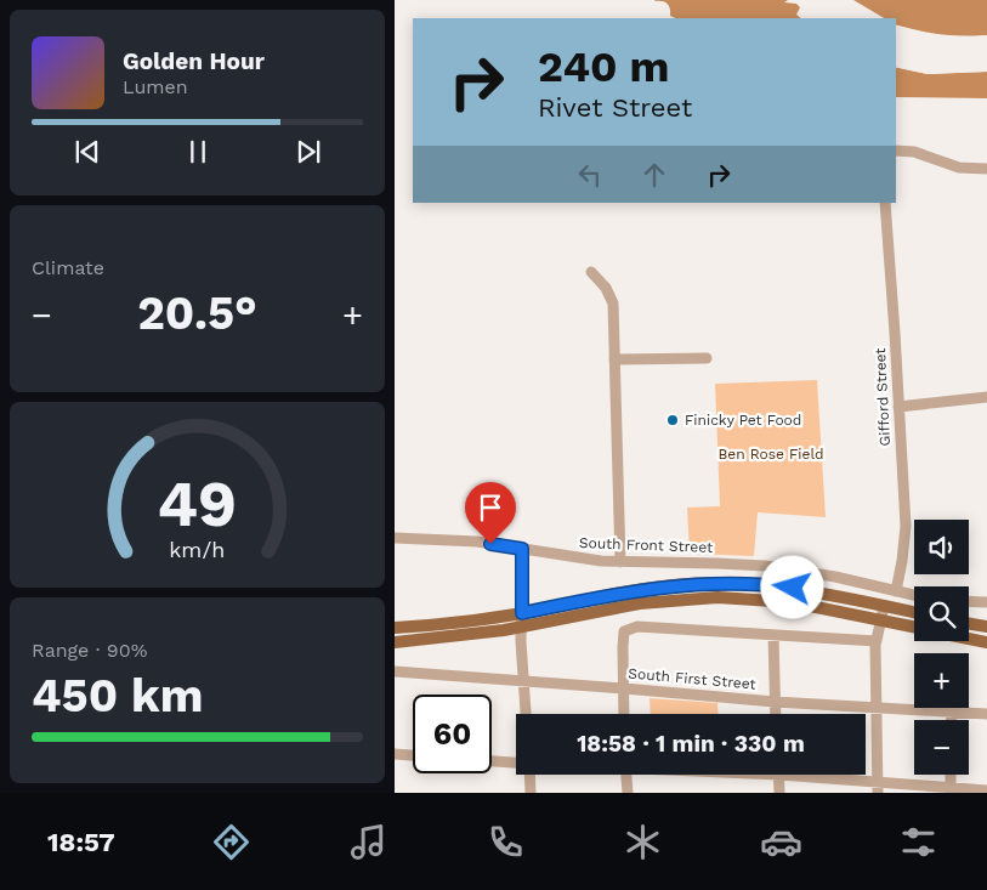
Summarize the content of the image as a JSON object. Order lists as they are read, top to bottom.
{
  "streets": {
    "street": ["Gifford Street", "South Front Street", "South First Street"]
  },
  "crossings": [
    ["Gifford Street", "South Front Street"]
  ],
  "parks": ["Ben Rose Field"],
  "places": ["Finicky Pet Food"],
  "page": {
    "turn": ["240 m", "Rivet Street"],
    "song": ["Golden Hour", "Lumen"],
    "tile": [
      "Climate",
      ["Range · 90%", "450 km"]
    ],
    "heat": ["−", "20.5°", "+"],
    "map_buttons": ["+", "−"],
    "limit": "60",
    "trip": "18:58 · 1 min · 330 m",
    "tabs": "18:57",
    "gauge": ["49", "km/h"]
  }
}
